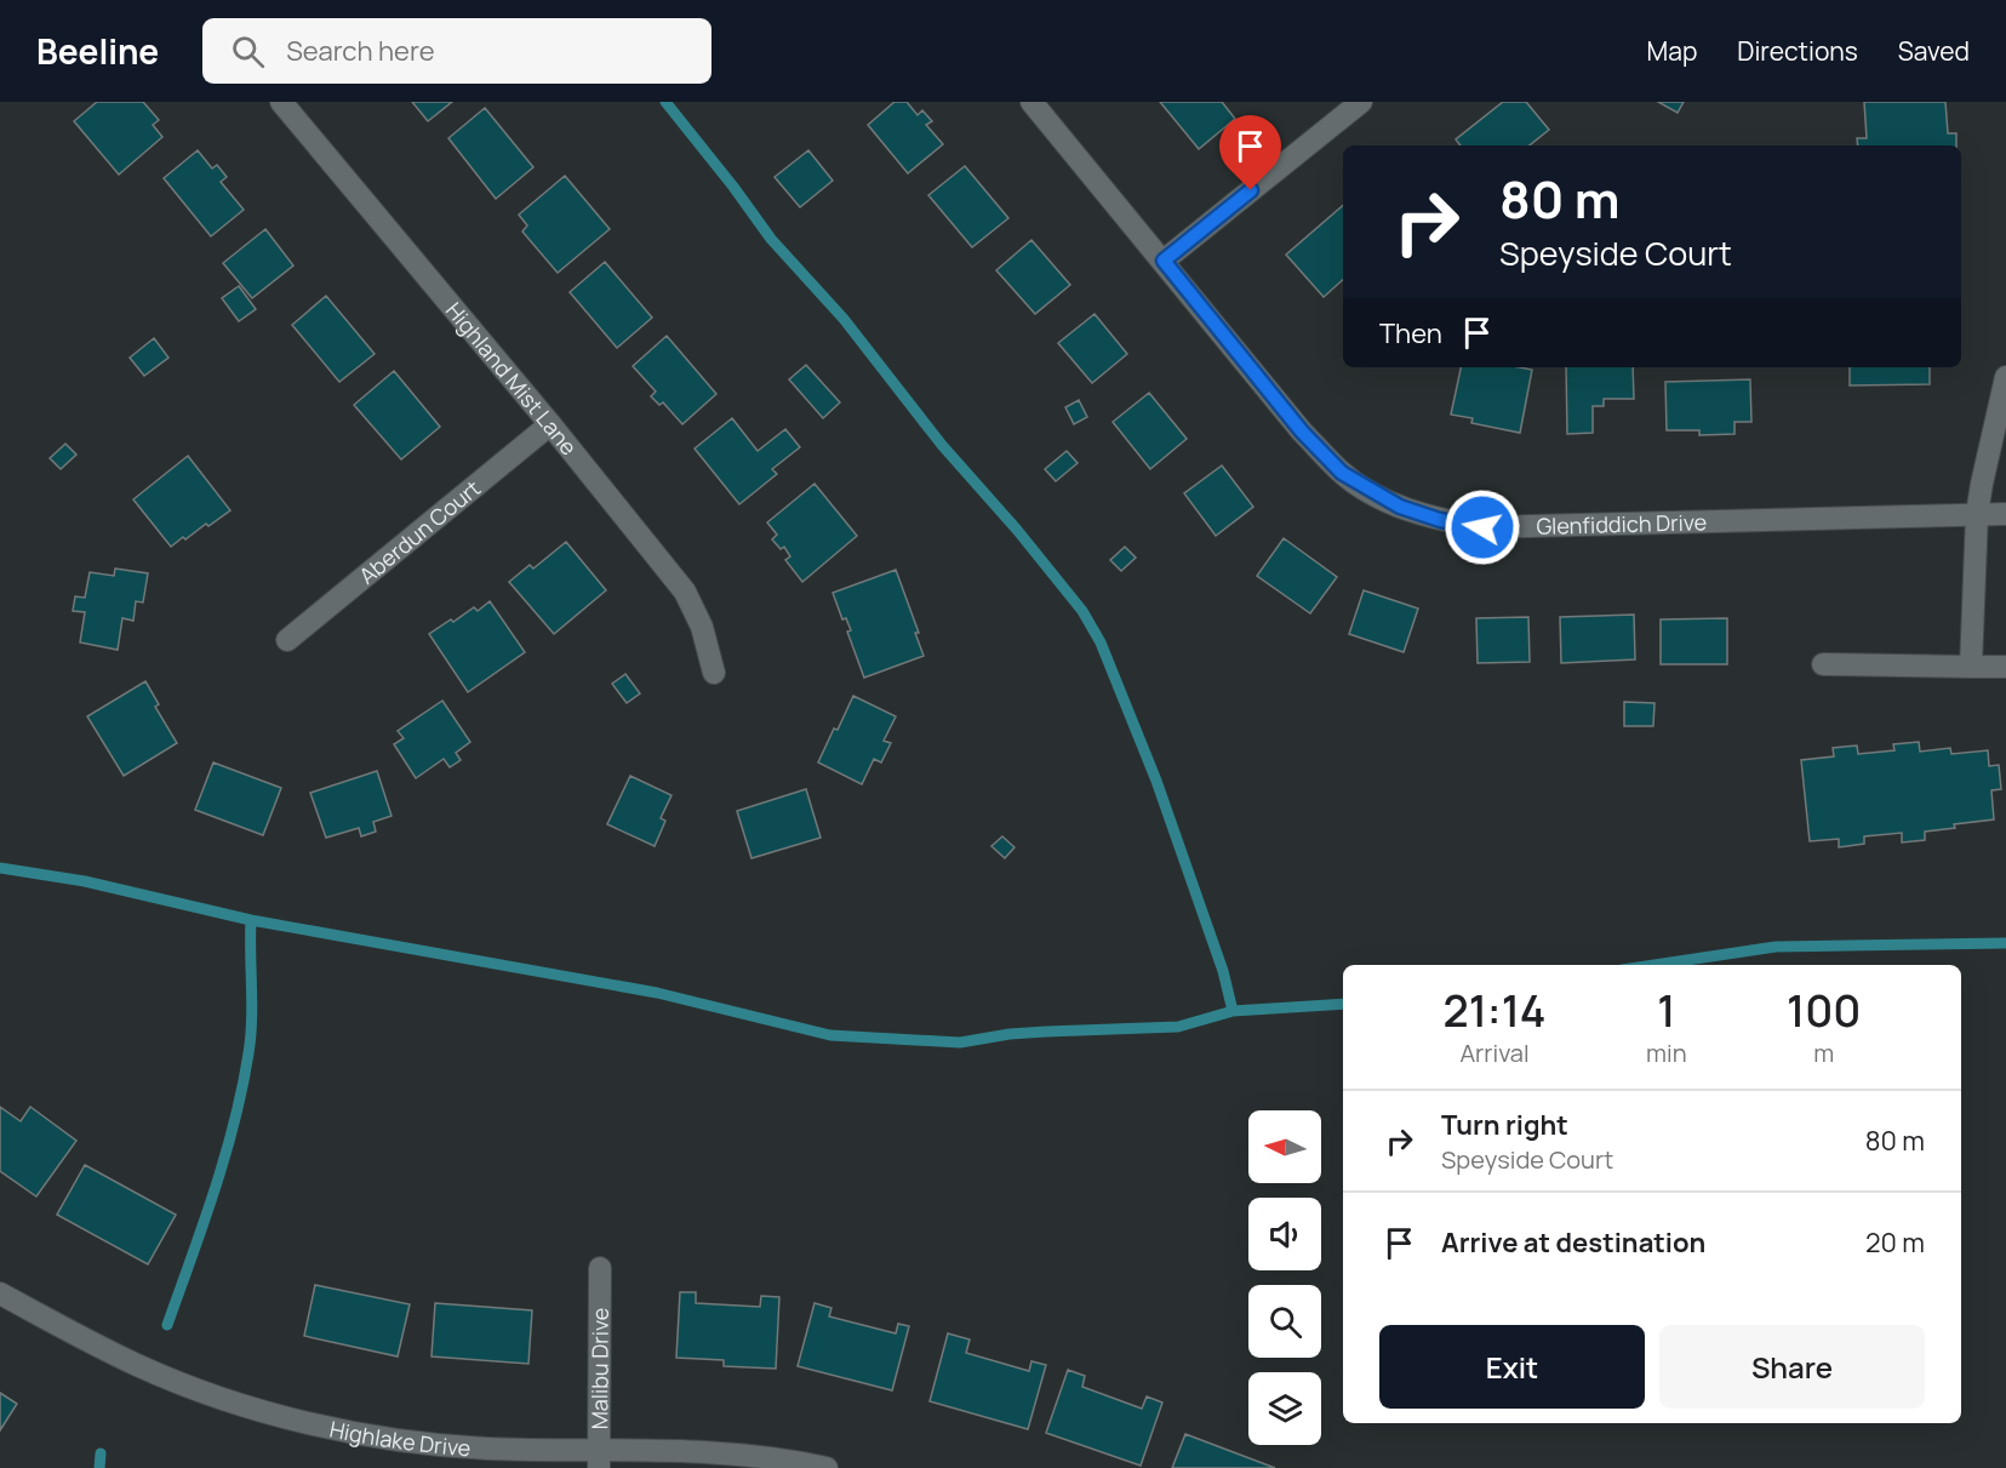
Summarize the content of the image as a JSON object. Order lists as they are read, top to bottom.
{
  "streets": {
    "street": [
      "Highland Mist Lane",
      "Glenfiddich Drive",
      "Aberdun Court",
      "Malibu Drive",
      "Highlake Drive"
    ]
  },
  "crossings": [
    ["Highland Mist Lane", "Aberdun Court"],
    ["Malibu Drive", "Highlake Drive"]
  ],
  "north": "left",
  "page": {
    "header": "Beeline",
    "search": "Search here",
    "nav": ["Map", "Directions", "Saved"],
    "turn": ["80 m", "Speyside Court"],
    "then": "Then",
    "eta": [
      "21:14",
      "Arrival",
      "1",
      "min",
      "100",
      "m"
    ],
    "list": [
      {
        "name": "Turn right",
        "note": "Speyside Court",
        "value": "80 m"
      },
      {
        "name": "Arrive at destination",
        "value": "20 m"
      }
    ],
    "buttons": ["Exit", "Share"]
  }
}
